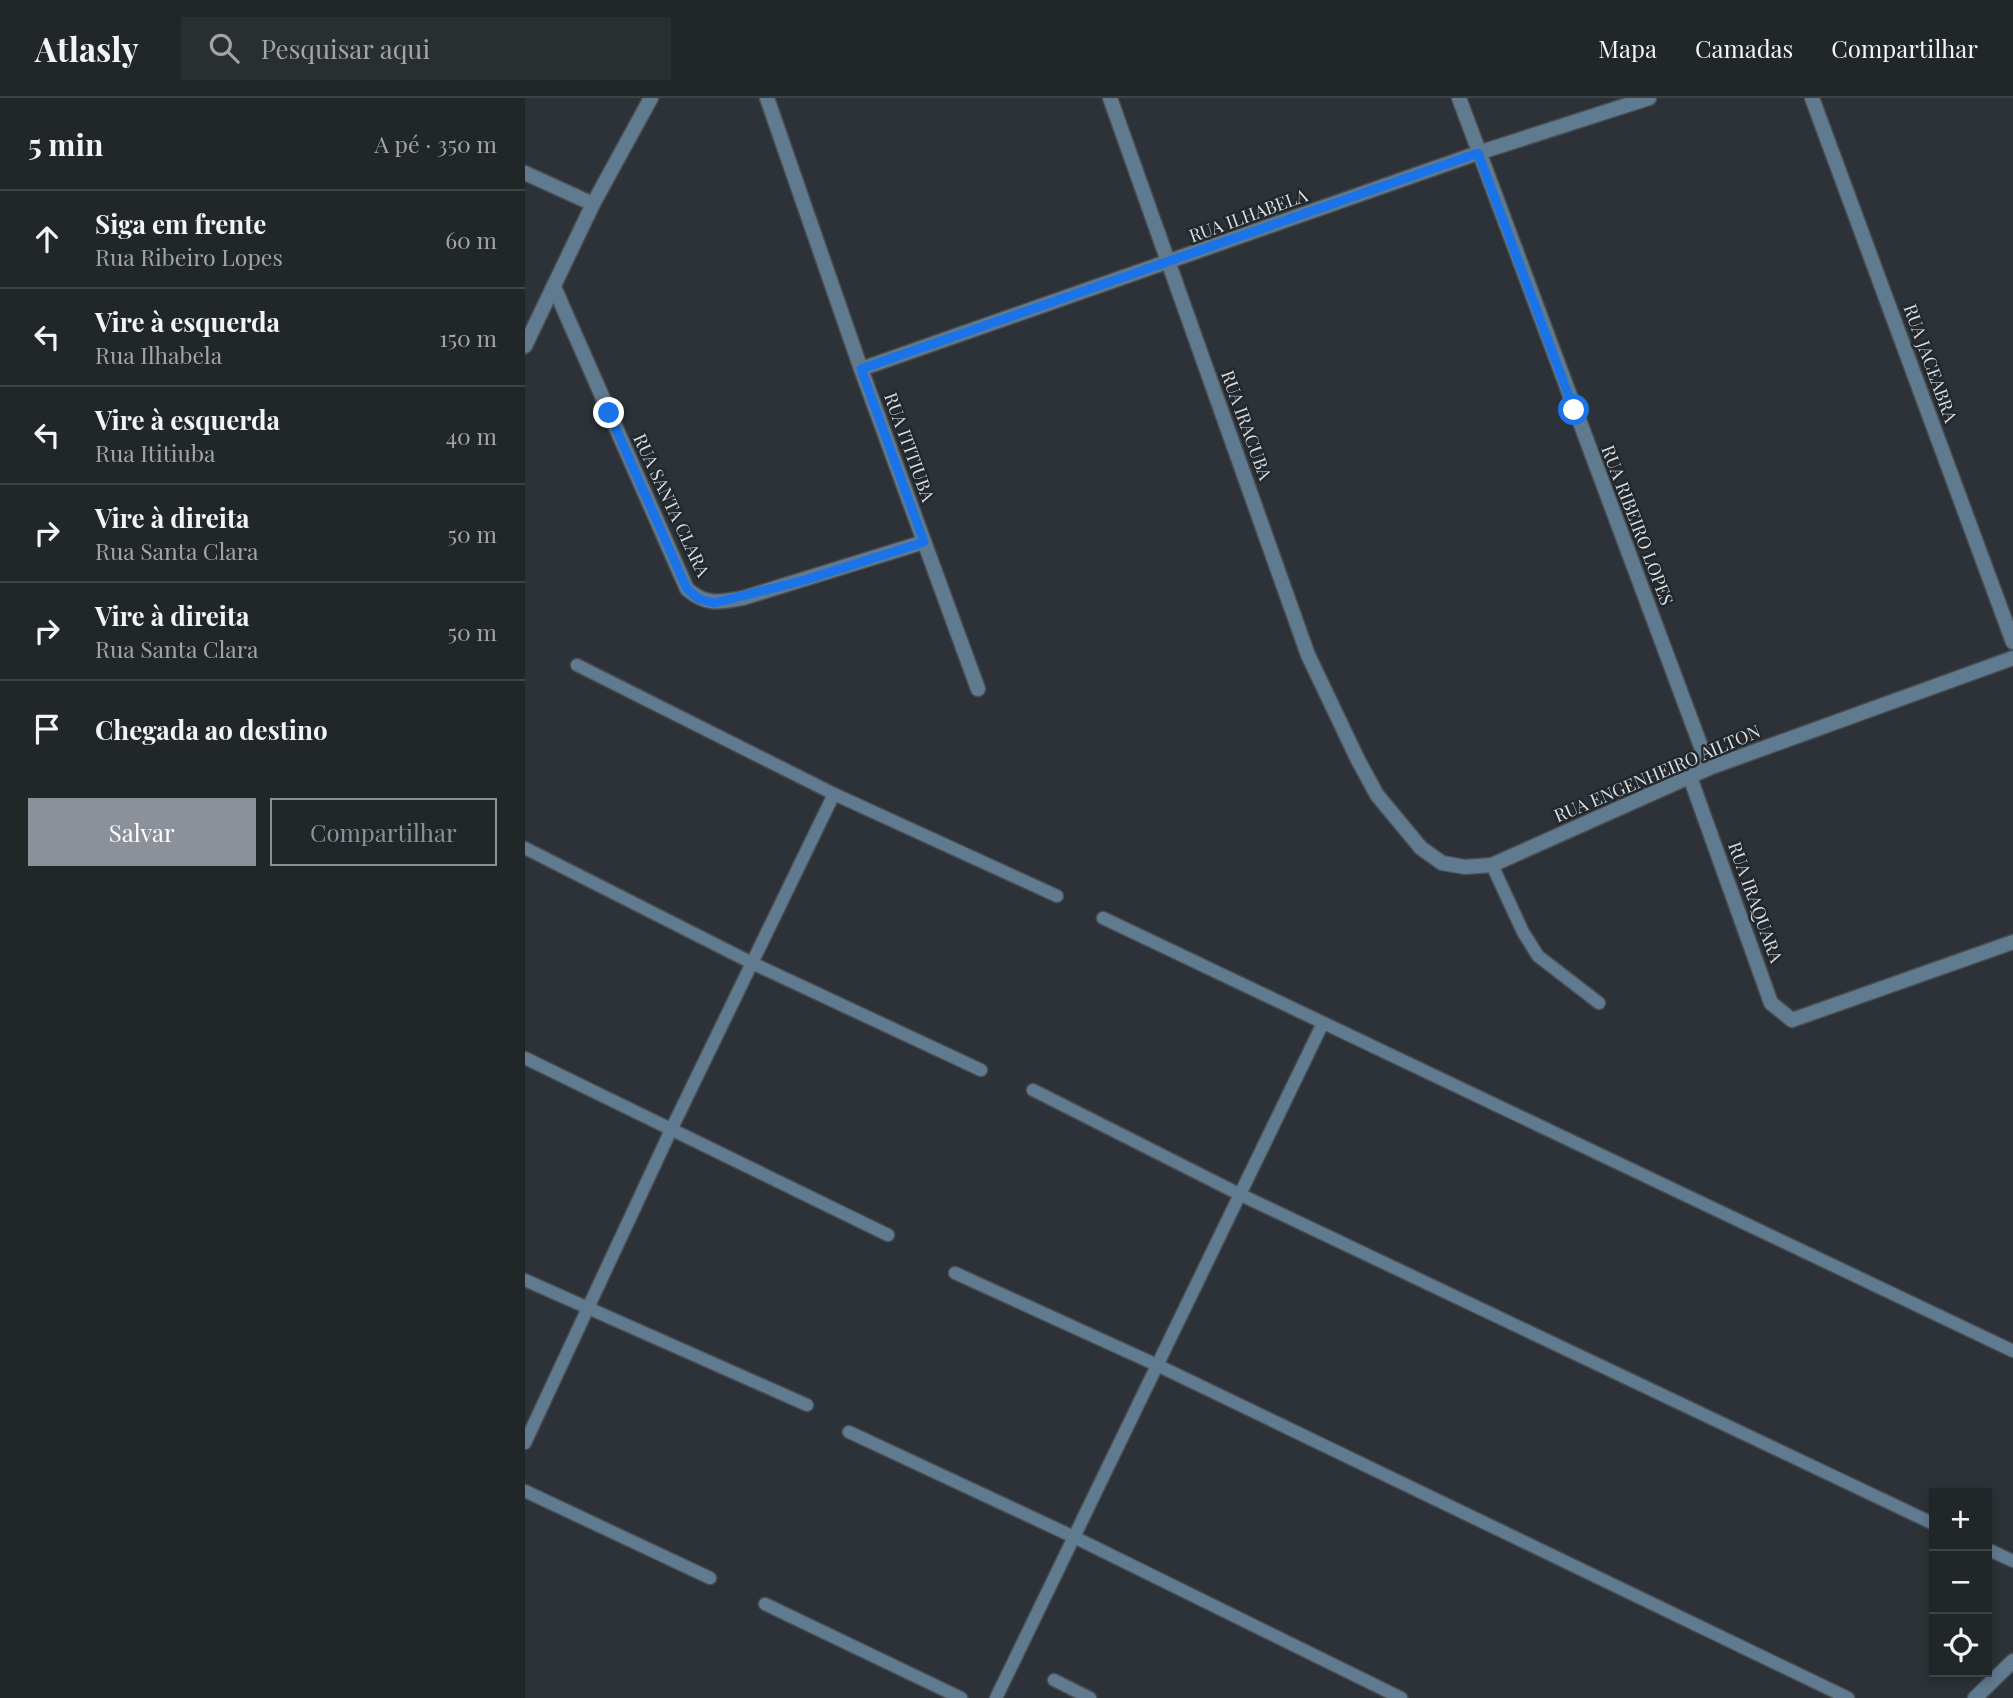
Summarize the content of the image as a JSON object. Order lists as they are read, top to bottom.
{
  "streets": {
    "street": [
      "RUA ILHABELA",
      "RUA JACEABRA",
      "RUA IRACUBA",
      "RUA ITITIUBA",
      "RUA SANTA CLARA",
      "RUA RIBEIRO LOPES",
      "RUA ENGENHEIRO AILTON",
      "RUA IRAQUARA"
    ]
  },
  "crossings": [
    ["RUA ILHABELA", "RUA IRACUBA"],
    ["RUA ILHABELA", "RUA ITITIUBA"],
    ["RUA ILHABELA", "RUA RIBEIRO LOPES"],
    ["RUA IRACUBA", "RUA ENGENHEIRO AILTON"],
    ["RUA ITITIUBA", "RUA SANTA CLARA"],
    ["RUA RIBEIRO LOPES", "RUA ENGENHEIRO AILTON"],
    ["RUA ENGENHEIRO AILTON", "RUA IRAQUARA"]
  ],
  "page": {
    "header": "Atlasly",
    "search": "Pesquisar aqui",
    "nav": ["Mapa", "Camadas", "Compartilhar"],
    "heading": ["5 min", "A pé · 350 m"],
    "list": [
      ["Siga em frente", "Rua Ribeiro Lopes", "60 m"],
      ["Vire à esquerda", "Rua Ilhabela", "150 m"],
      ["Vire à esquerda", "Rua Ititiuba", "40 m"],
      ["Vire à direita", "Rua Santa Clara", "50 m"],
      ["Vire à direita", "Rua Santa Clara", "50 m"],
      "Chegada ao destino"
    ],
    "buttons": ["Salvar", "Compartilhar"],
    "map_buttons": ["+", "−"]
  }
}
